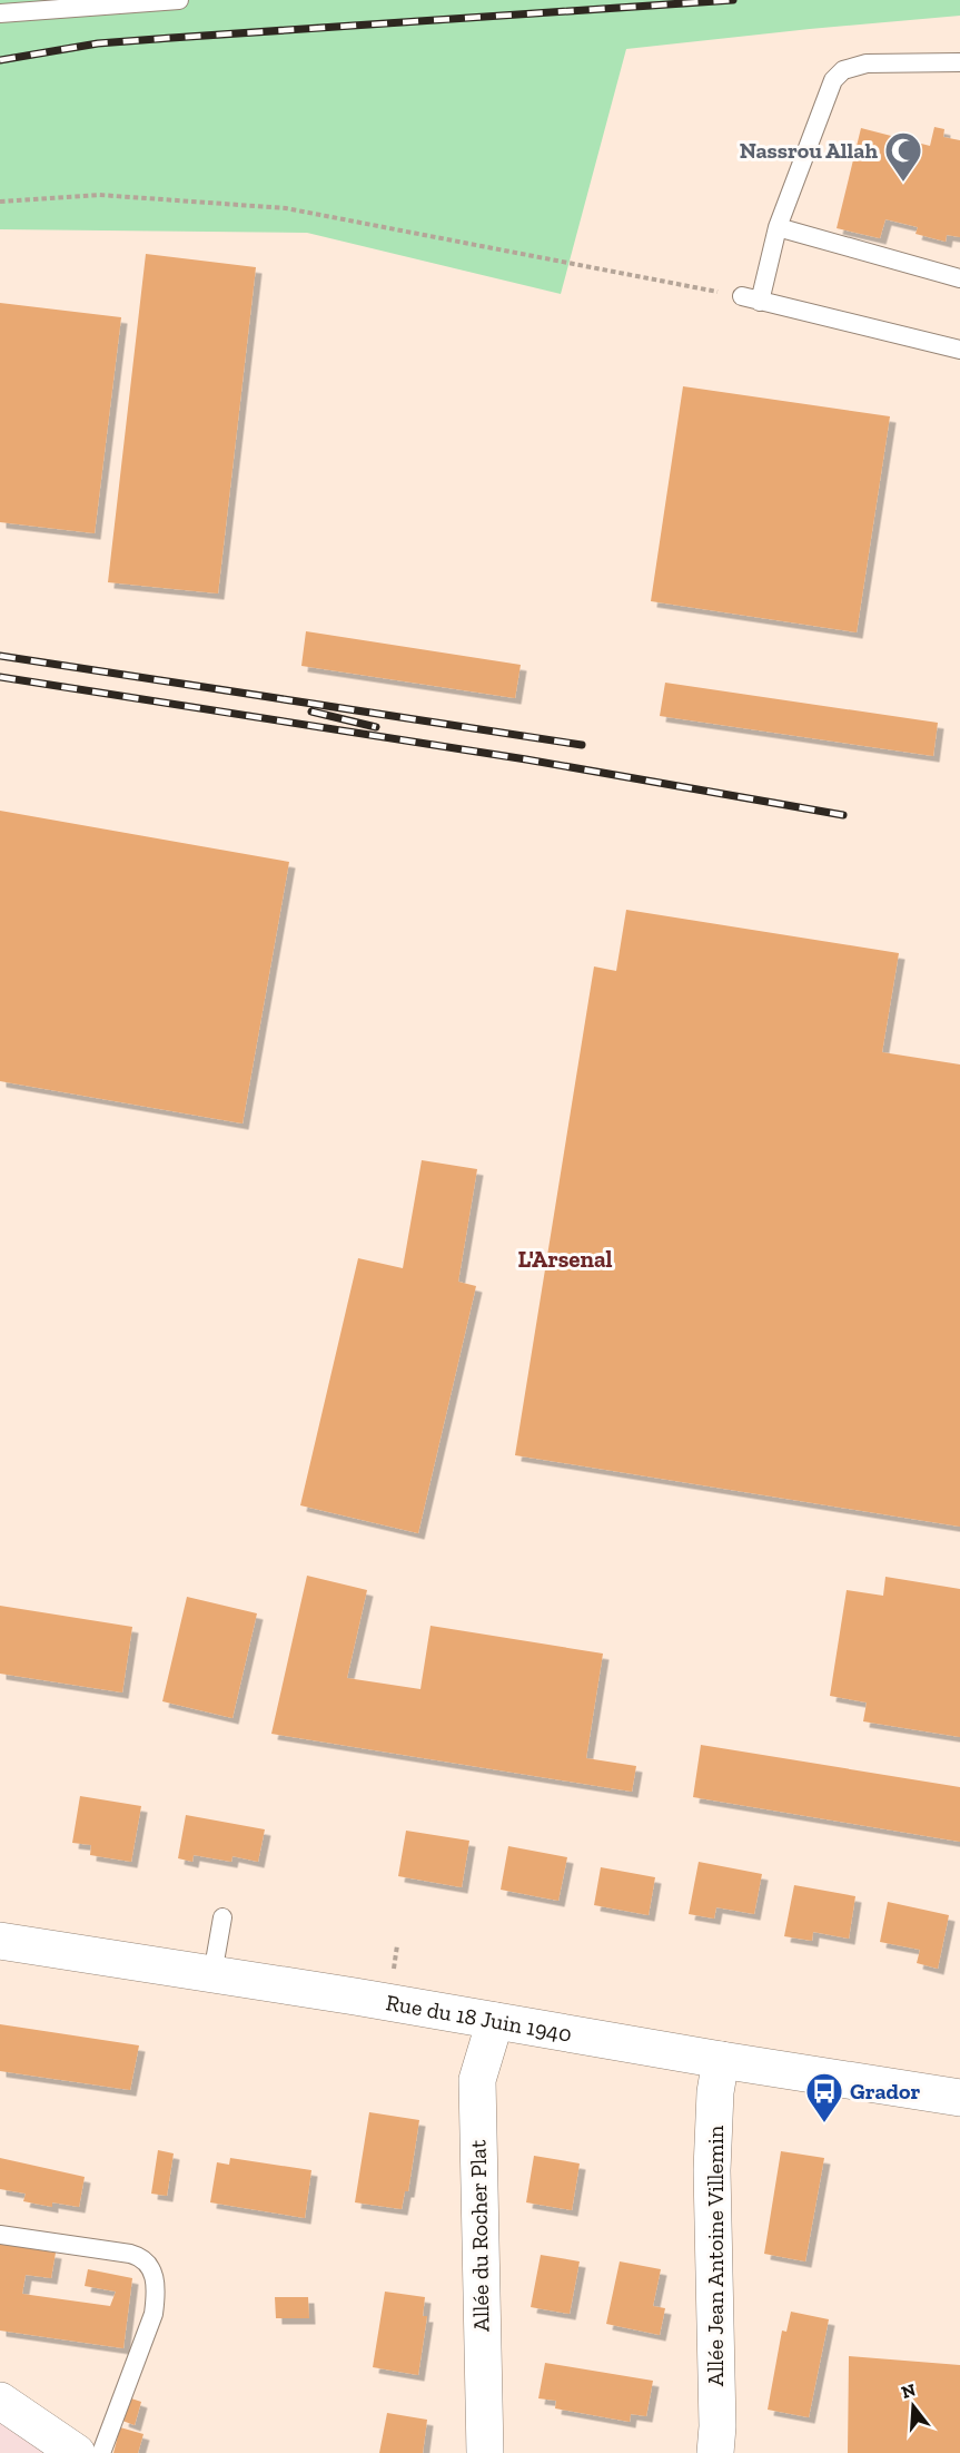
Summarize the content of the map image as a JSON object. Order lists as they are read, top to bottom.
{
  "streets": {
    "street": ["Rue du 18 Juin 1940", "Allée du Rocher Plat", "Allée Jean Antoine Villemin"]
  },
  "crossings": [
    ["Rue du 18 Juin 1940", "Allée du Rocher Plat"],
    ["Rue du 18 Juin 1940", "Allée Jean Antoine Villemin"]
  ],
  "districts": ["L'Arsenal"],
  "places": {
    "mosque": ["Nassrou Allah"],
    "bus stop": ["Grador"]
  },
  "north": "top"
}
